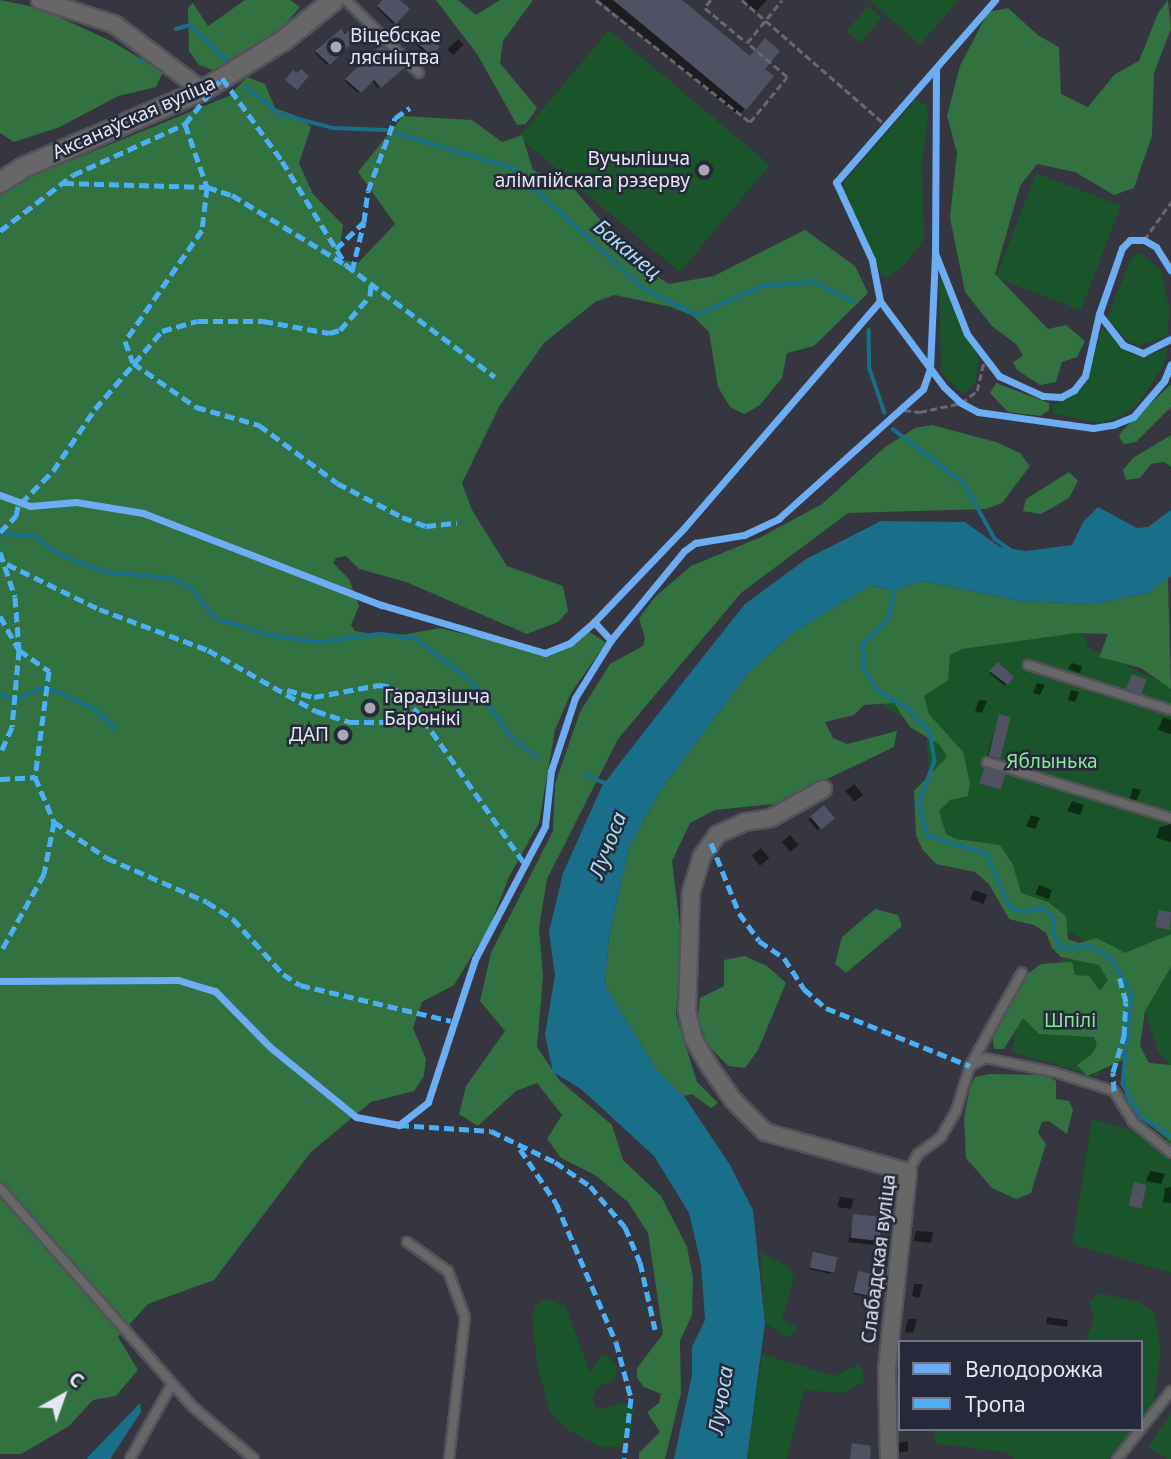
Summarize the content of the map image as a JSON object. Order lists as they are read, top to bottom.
{
  "streets": {
    "street": ["Аксанаўская вуліца", "Слабадская вуліца"]
  },
  "water": ["Баканец", "Лучоса"],
  "parks": ["Яблынька", "Шпілі"],
  "places": [
    "Віцебскае лясніцтва",
    "Вучылішча алімпійскага рэзерву",
    "Гарадзішча Баронікі",
    "ДАП"
  ],
  "legend": ["Велодорожка", "Тропа"],
  "north": "top right"
}
